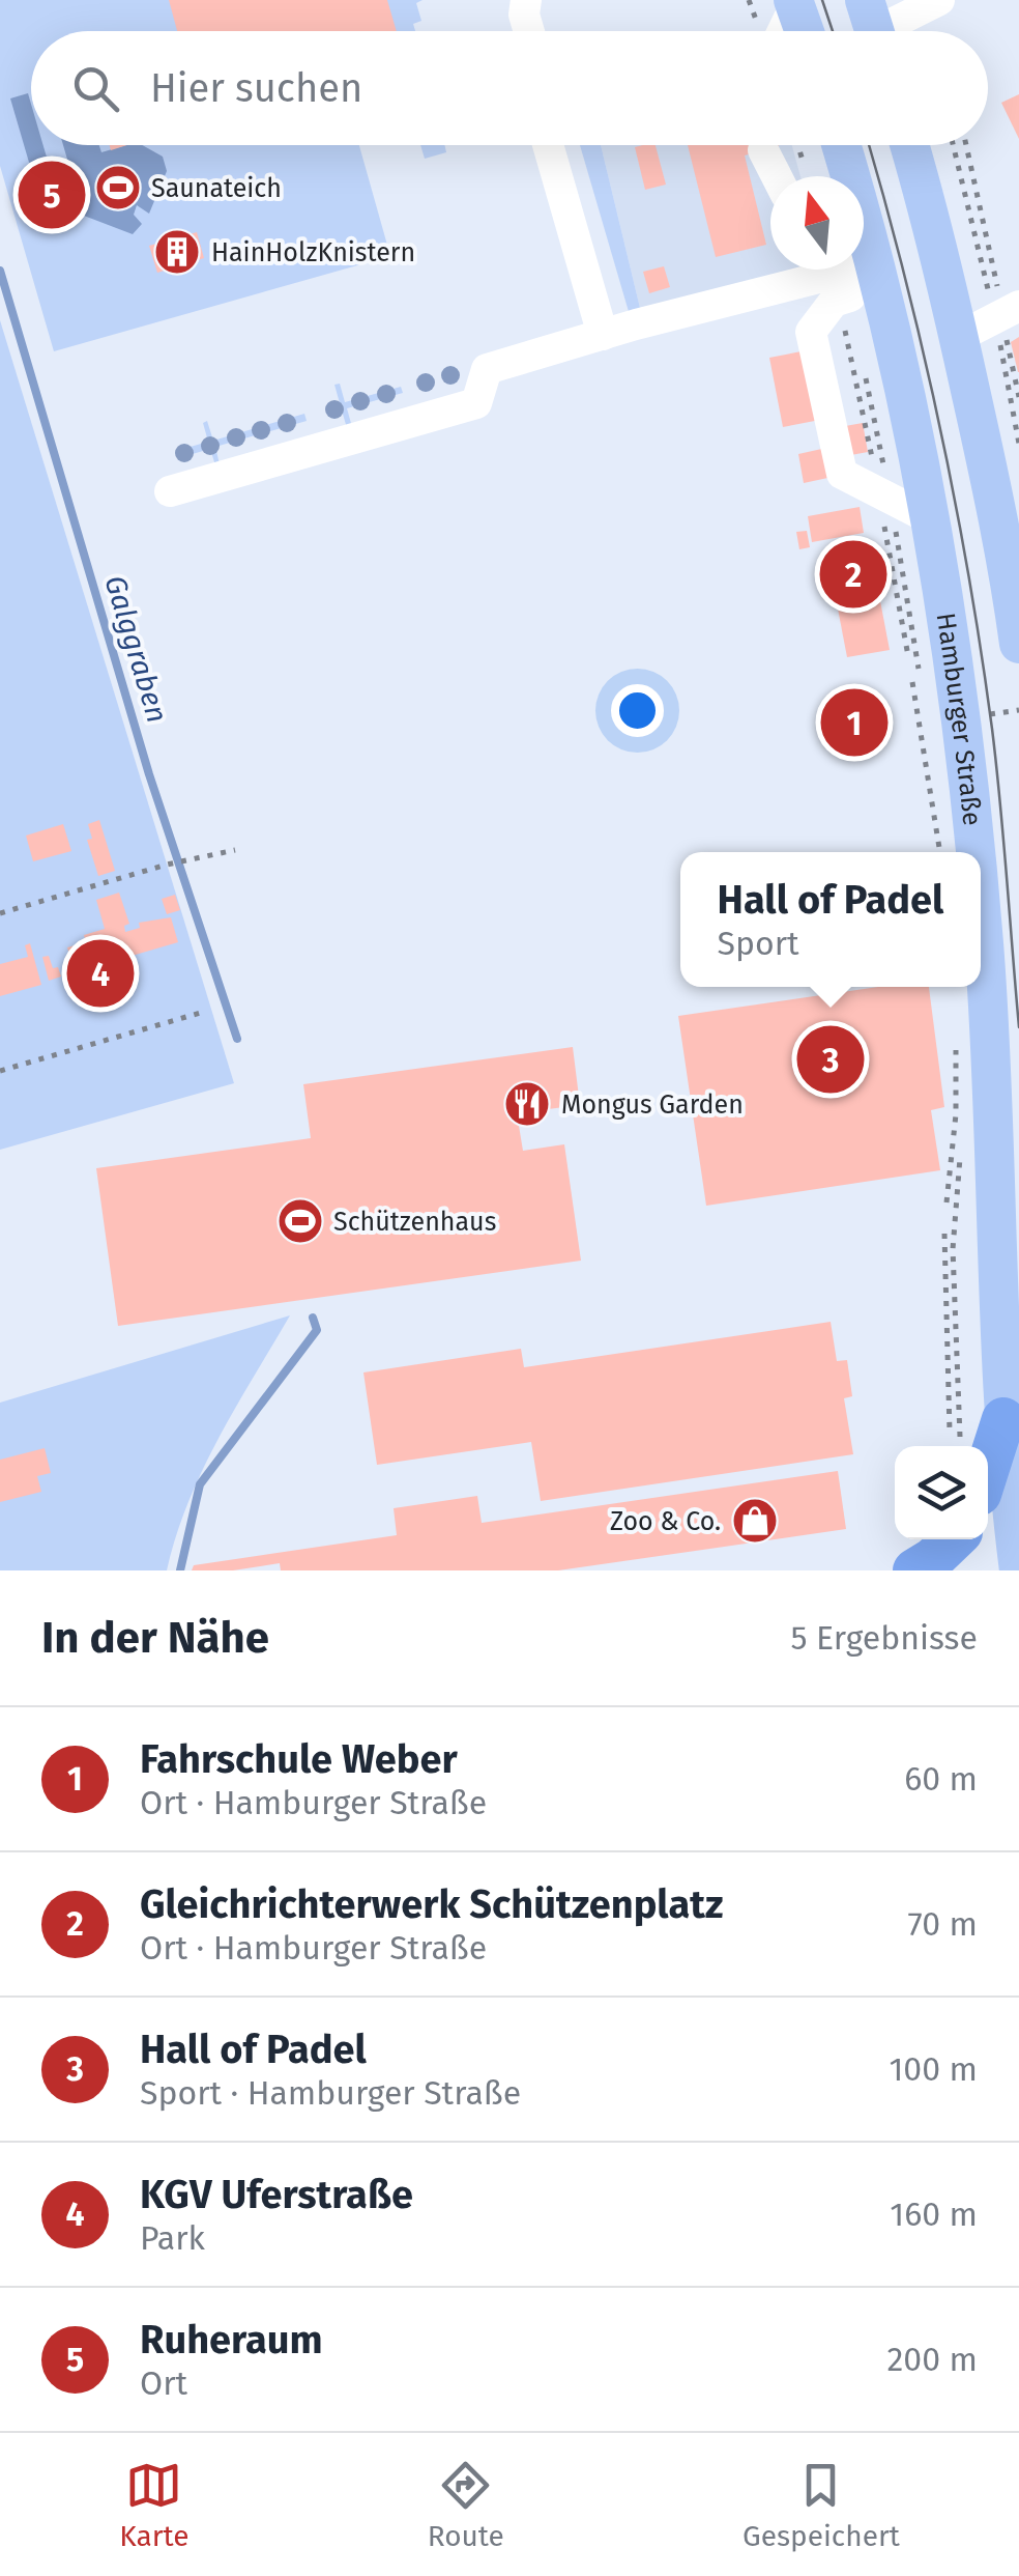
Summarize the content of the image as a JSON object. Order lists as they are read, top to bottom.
{
  "streets": {
    "main road": ["Hamburger Straße"]
  },
  "water": ["Galggraben"],
  "places": {
    "sports": ["Saunateich", "Schützenhaus"],
    "building": ["HainHolzKnistern"],
    "restaurant": ["Mongus Garden"],
    "shop": ["Zoo & Co."]
  },
  "north": "top",
  "page": {
    "search": "Hier suchen",
    "pins": [
      "5",
      "2",
      "1",
      "4",
      "3"
    ],
    "popup": ["Hall of Padel", "Sport"],
    "heading": ["In der Nähe", "5 Ergebnisse"],
    "list": [
      {
        "mark": "1",
        "name": "Fahrschule Weber",
        "note": "Ort · Hamburger Straße",
        "value": "60 m"
      },
      {
        "mark": "2",
        "name": "Gleichrichterwerk Schützenplatz",
        "note": "Ort · Hamburger Straße",
        "value": "70 m"
      },
      {
        "mark": "3",
        "name": "Hall of Padel",
        "note": "Sport · Hamburger Straße",
        "value": "100 m"
      },
      {
        "mark": "4",
        "name": "KGV Uferstraße",
        "note": "Park",
        "value": "160 m"
      },
      {
        "mark": "5",
        "name": "Ruheraum",
        "note": "Ort",
        "value": "200 m"
      }
    ],
    "nav": ["Karte", "Route", "Gespeichert"]
  }
}
